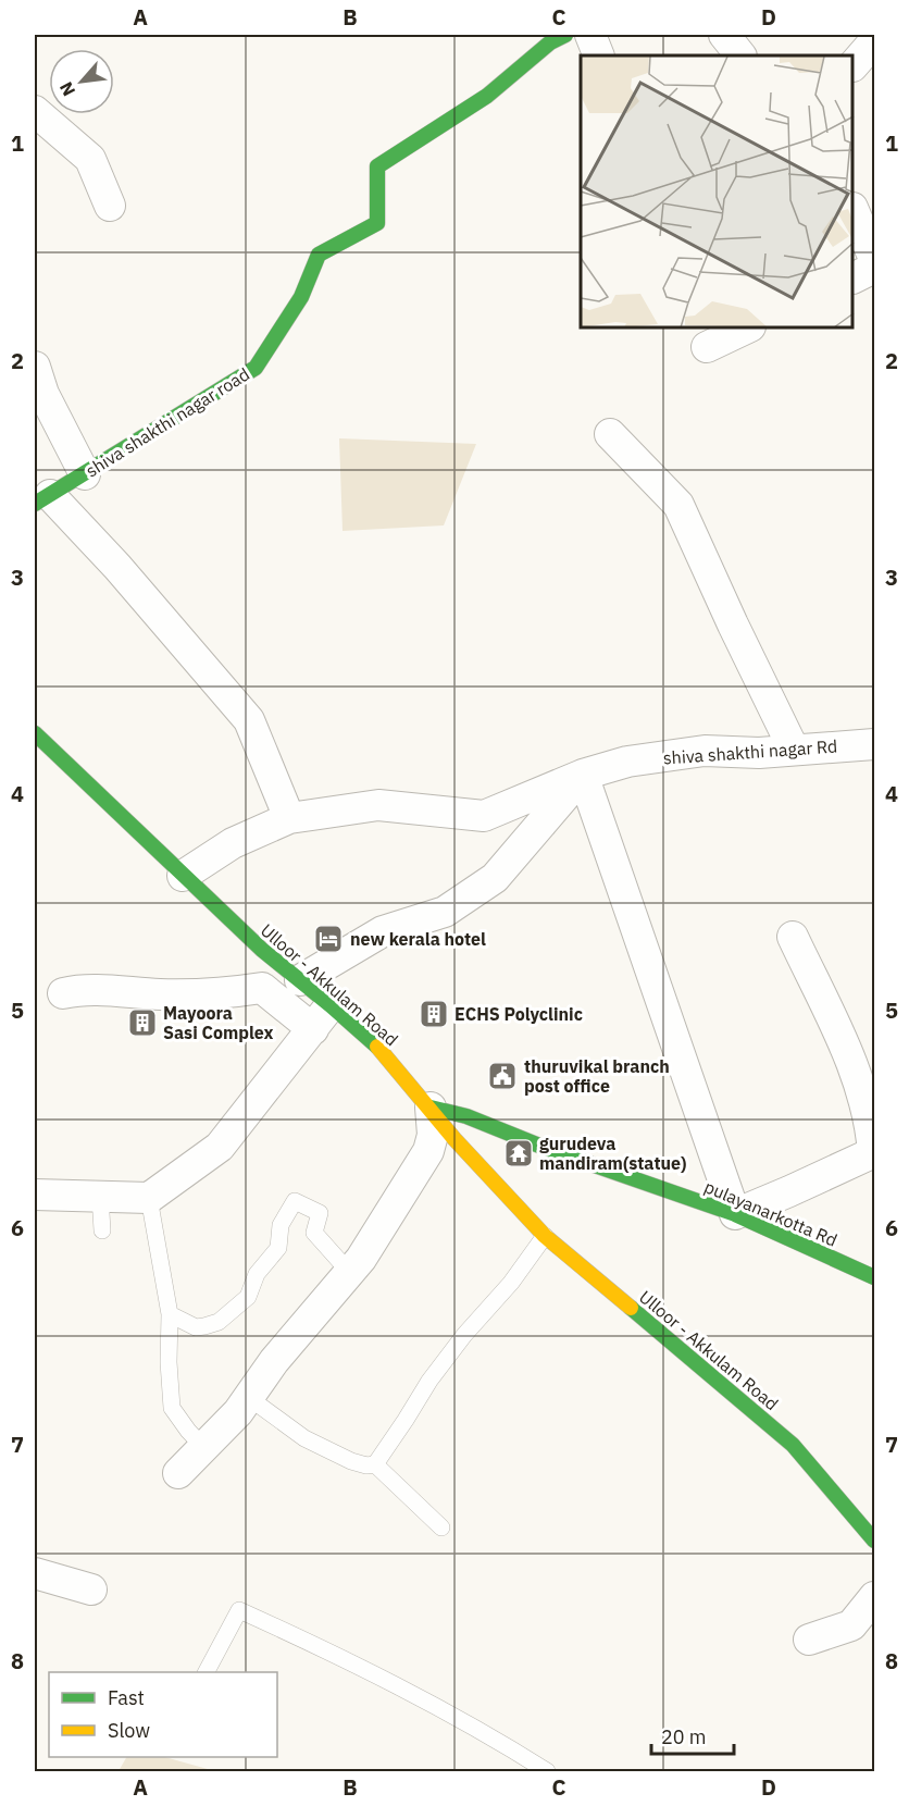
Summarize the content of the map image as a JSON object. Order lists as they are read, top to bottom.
{
  "streets": {
    "street": [
      "shiva shakthi nagar road",
      "shiva shakthi nagar Rd",
      "Ulloor - Akkulam Road",
      "pulayanarkotta Rd"
    ]
  },
  "crossings": [
    ["shiva shakthi nagar Rd", "Ulloor - Akkulam Road"],
    ["Ulloor - Akkulam Road", "pulayanarkotta Rd"]
  ],
  "places": {
    "hotel": ["new kerala hotel"],
    "building": ["ECHS Polyclinic", "Mayoora Sasi Complex"],
    "public building": ["thuruvikal branch post office"],
    "temple": ["gurudeva mandiram(statue)"]
  },
  "legend": ["Fast", "Slow"],
  "scale_bar": "20 m",
  "north": "bottom left",
  "grid": {
    "columns": [
      "A",
      "B",
      "C",
      "D"
    ],
    "rows": [
      "1",
      "2",
      "3",
      "4",
      "5",
      "6",
      "7",
      "8"
    ]
  }
}
